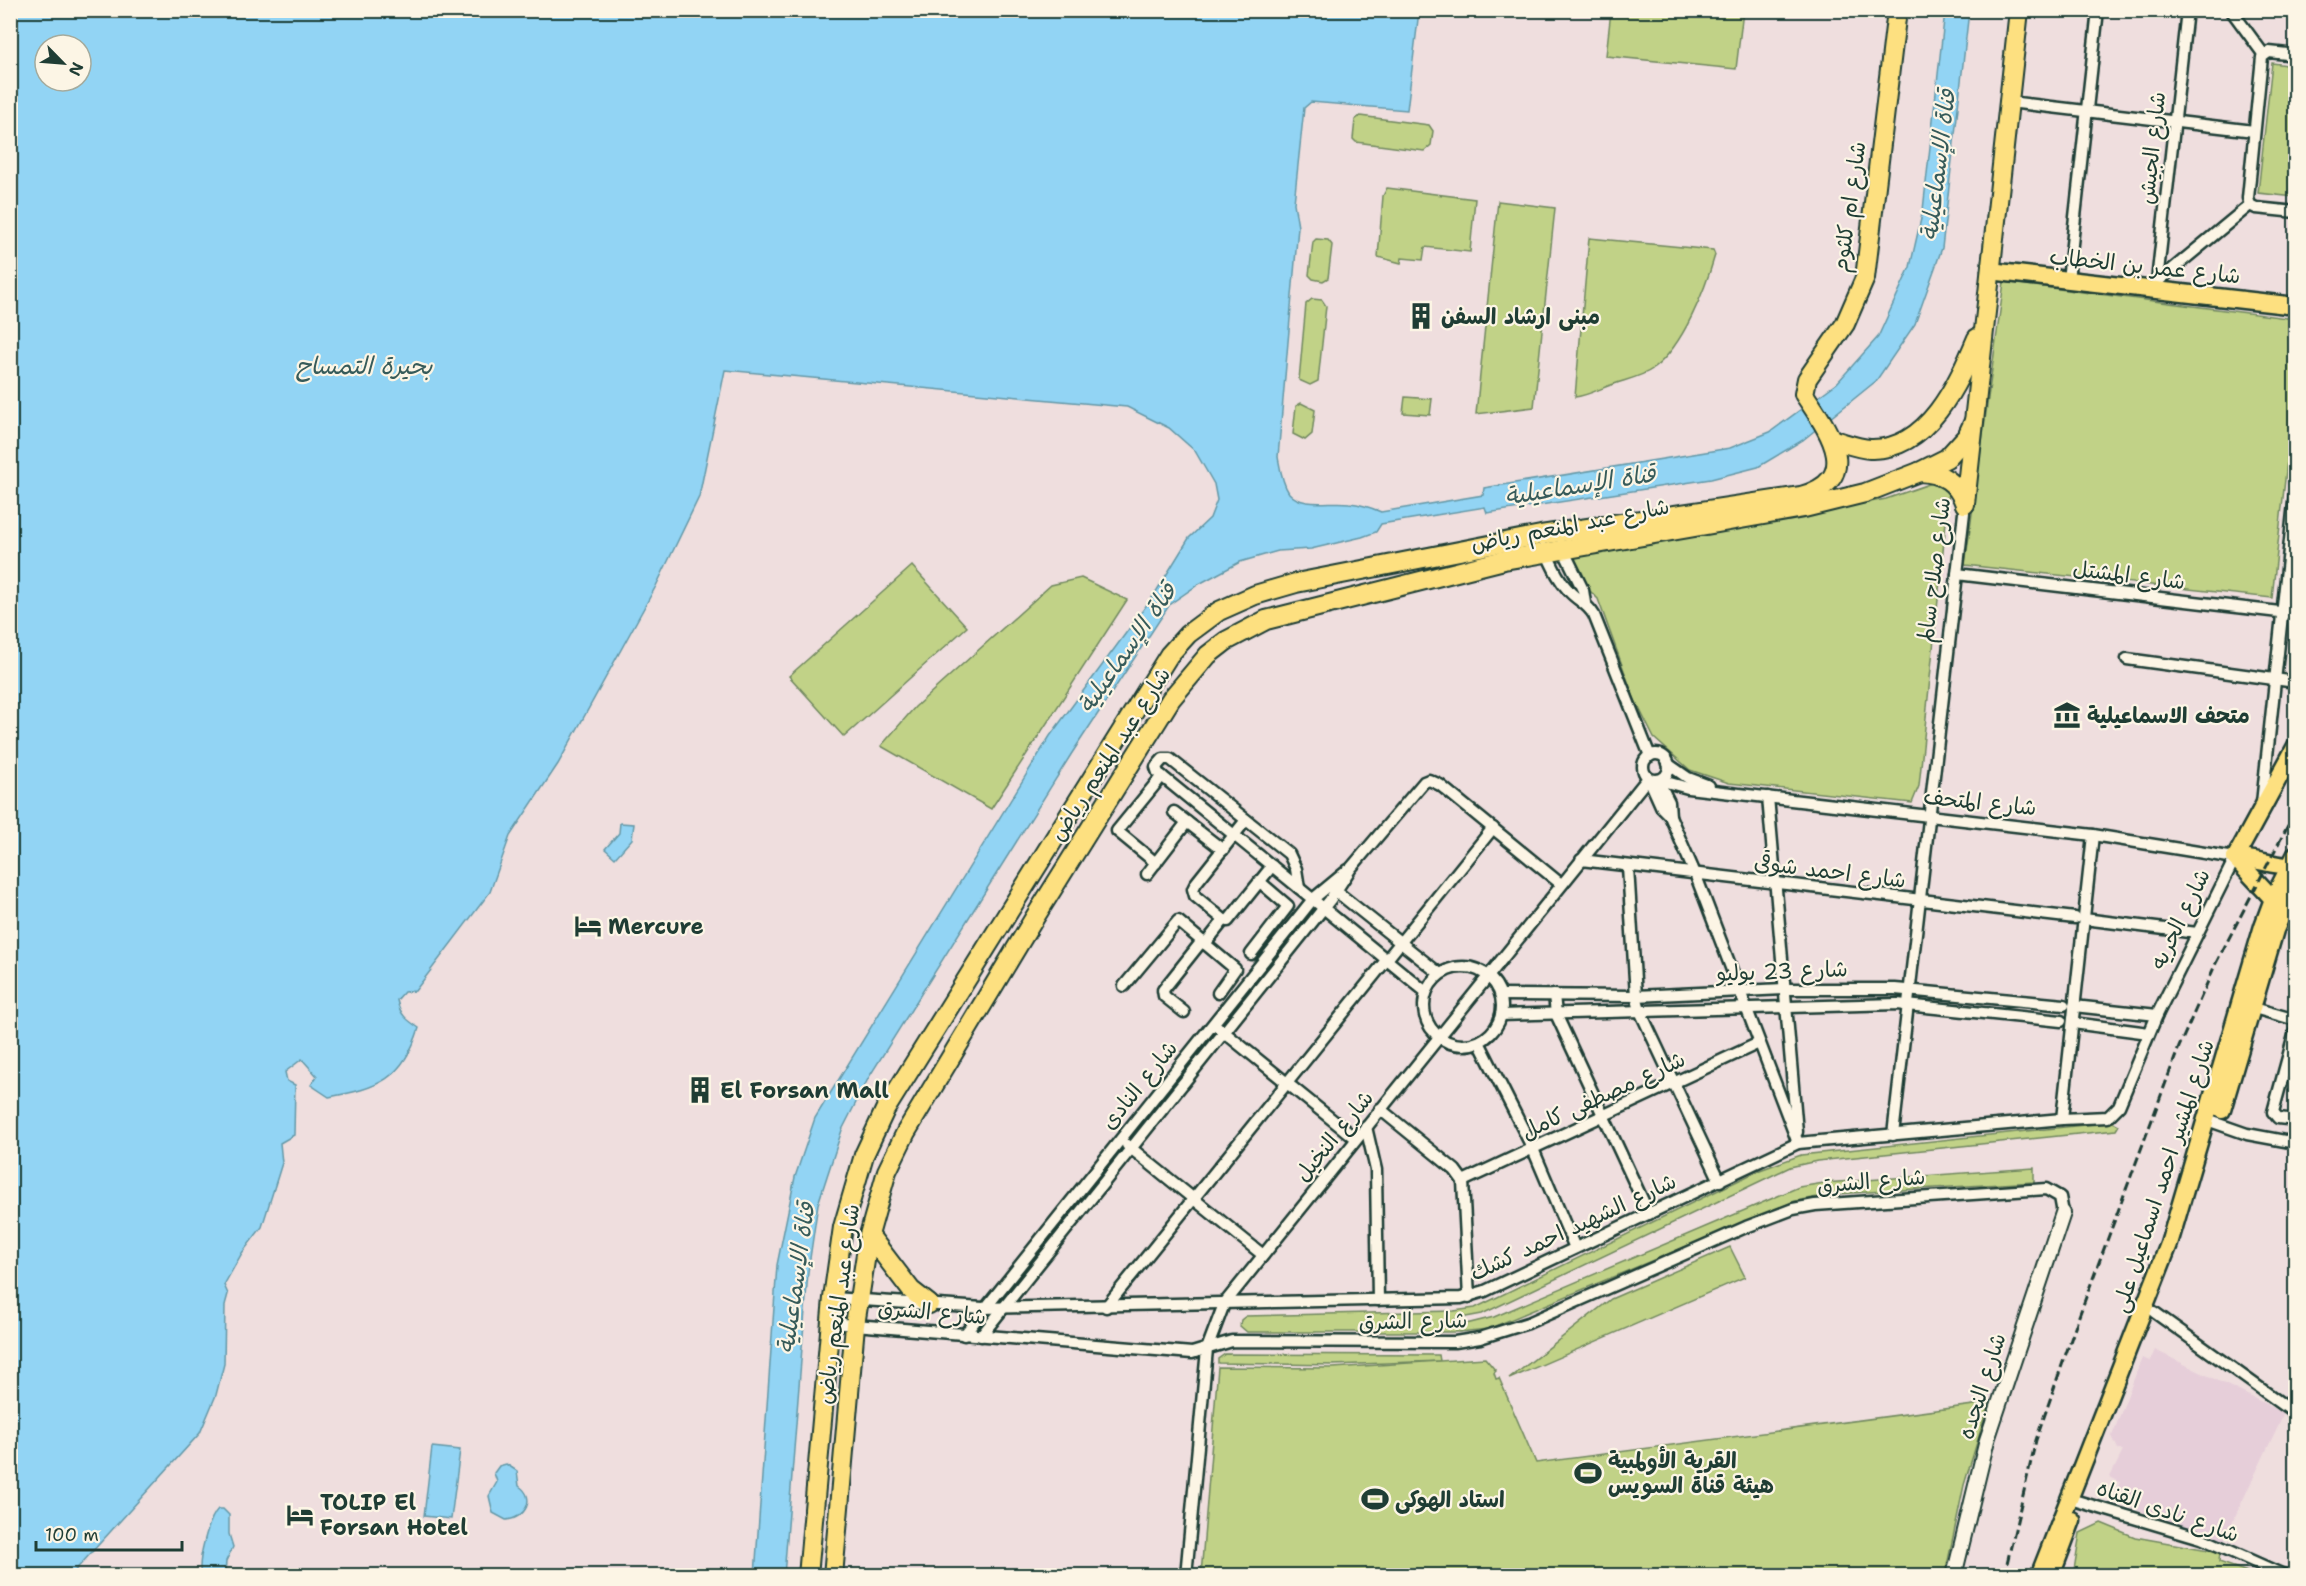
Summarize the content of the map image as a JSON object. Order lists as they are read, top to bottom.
{
  "streets": {
    "highway": ["شارع ام كلثوم", "شارع عبد المنعم رياض", "شارع صلاح سالم"],
    "main road": ["شارع عمر بن الخطاب", "شارع الحريه", "شارع المشير احمد اسماعيل على"],
    "street": [
      "شارع الجيش",
      "شارع المشتل",
      "شارع المتحف",
      "شارع احمد شوقى",
      "شارع 23 يوليو",
      "شارع النادى",
      "شارع مصطفى كامل",
      "شارع النخيل",
      "شارع الشرق",
      "شارع الشهيد احمد كشك",
      "شارع النجده",
      "شارع نادى القناه"
    ]
  },
  "crossings": [
    ["شارع الجيش", "شارع عمر بن الخطاب"],
    ["شارع ام كلثوم", "شارع عبد المنعم رياض"],
    ["شارع عمر بن الخطاب", "شارع صلاح سالم"],
    ["شارع عبد المنعم رياض", "شارع صلاح سالم"],
    ["شارع عبد المنعم رياض", "شارع الشرق"],
    ["شارع صلاح سالم", "شارع المشتل"],
    ["شارع صلاح سالم", "شارع المتحف"],
    ["شارع صلاح سالم", "شارع احمد شوقى"],
    ["شارع صلاح سالم", "شارع 23 يوليو"],
    ["شارع صلاح سالم", "شارع الشهيد احمد كشك"],
    ["شارع المتحف", "شارع الحريه"],
    ["شارع المتحف", "شارع النخيل"],
    ["شارع احمد شوقى", "شارع الحريه"],
    ["شارع احمد شوقى", "شارع النخيل"],
    ["شارع الحريه", "شارع 23 يوليو"],
    ["شارع الحريه", "شارع الشهيد احمد كشك"],
    ["شارع النادى", "شارع النخيل"],
    ["شارع النادى", "شارع الشرق"],
    ["شارع النادى", "شارع الشهيد احمد كشك"],
    ["شارع النخيل", "شارع الشرق"],
    ["شارع النخيل", "شارع الشهيد احمد كشك"],
    ["شارع المشير احمد اسماعيل على", "شارع نادى القناه"],
    ["شارع الشرق", "شارع الشهيد احمد كشك"],
    ["شارع الشرق", "شارع النجده"]
  ],
  "water": ["قناة الإسماعيلية", "بحيرة التمساح"],
  "places": {
    "building": ["مبنى ارشاد السفن", "El Forsan Mall"],
    "museum": ["متحف الاسماعيلية"],
    "hotel": ["Mercure", "TOLIP El Forsan Hotel"],
    "sports": ["القرية الأولمبية هيئة قناة السويس", "استاد الهوكى"]
  },
  "scale_bar": "100 m",
  "north": "bottom right"
}
